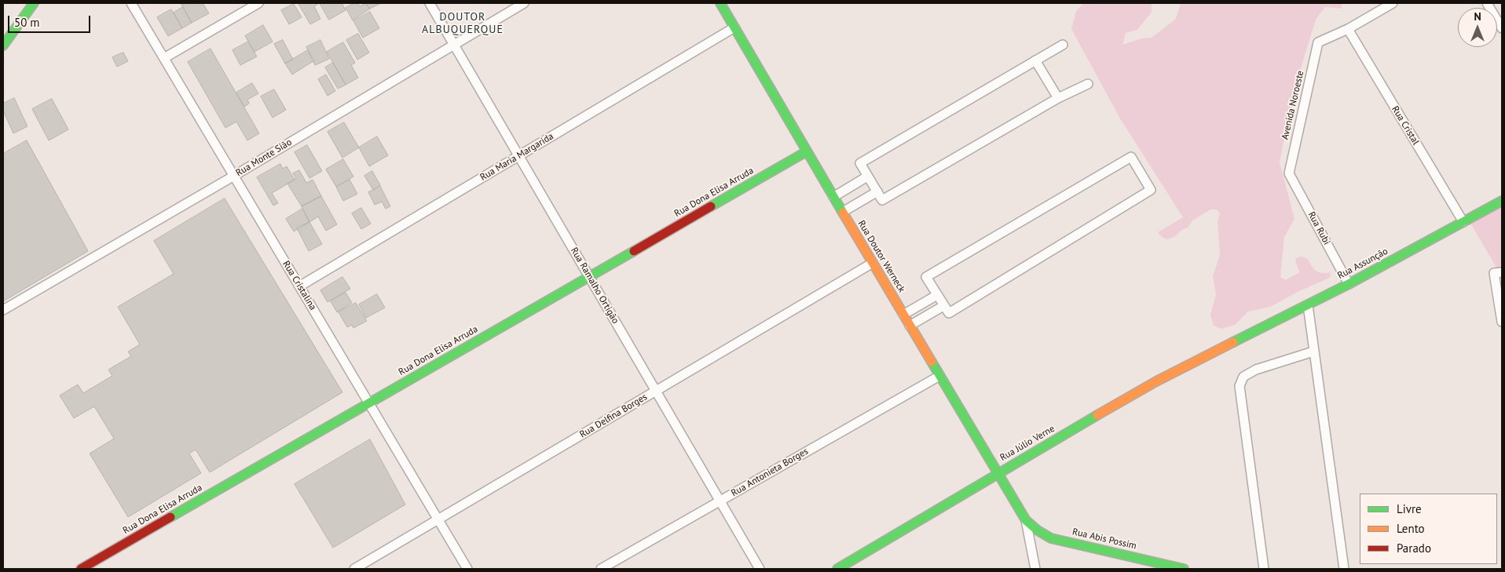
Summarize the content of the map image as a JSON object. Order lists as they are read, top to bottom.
{
  "streets": {
    "street": [
      "Avenida Noroeste",
      "Rua Cristal",
      "Rua Maria Margarida",
      "Rua Monte Sião",
      "Rua Dona Elisa Arruda",
      "Rua Rubi",
      "Rua Doutor Werneck",
      "Rua Assunção",
      "Rua Cristalina",
      "Rua Ramalho Ortigão",
      "Rua Delfina Borges",
      "Rua Júlio Verne",
      "Rua Antonieta Borges",
      "Rua Abis Possim"
    ]
  },
  "crossings": [
    ["Avenida Noroeste", "Rua Cristal"],
    ["Avenida Noroeste", "Rua Rubi"],
    ["Rua Cristal", "Rua Assunção"],
    ["Rua Maria Margarida", "Rua Doutor Werneck"],
    ["Rua Maria Margarida", "Rua Cristalina"],
    ["Rua Maria Margarida", "Rua Ramalho Ortigão"],
    ["Rua Monte Sião", "Rua Cristalina"],
    ["Rua Monte Sião", "Rua Ramalho Ortigão"],
    ["Rua Dona Elisa Arruda", "Rua Doutor Werneck"],
    ["Rua Dona Elisa Arruda", "Rua Cristalina"],
    ["Rua Dona Elisa Arruda", "Rua Ramalho Ortigão"],
    ["Rua Rubi", "Rua Assunção"],
    ["Rua Doutor Werneck", "Rua Delfina Borges"],
    ["Rua Doutor Werneck", "Rua Júlio Verne"],
    ["Rua Doutor Werneck", "Rua Antonieta Borges"],
    ["Rua Doutor Werneck", "Rua Abis Possim"],
    ["Rua Assunção", "Rua Júlio Verne"],
    ["Rua Cristalina", "Rua Delfina Borges"],
    ["Rua Ramalho Ortigão", "Rua Delfina Borges"],
    ["Rua Ramalho Ortigão", "Rua Antonieta Borges"]
  ],
  "districts": ["DOUTOR ALBUQUERQUE"],
  "legend": ["Livre", "Lento", "Parado"],
  "scale_bar": "50 m",
  "north": "top"
}
